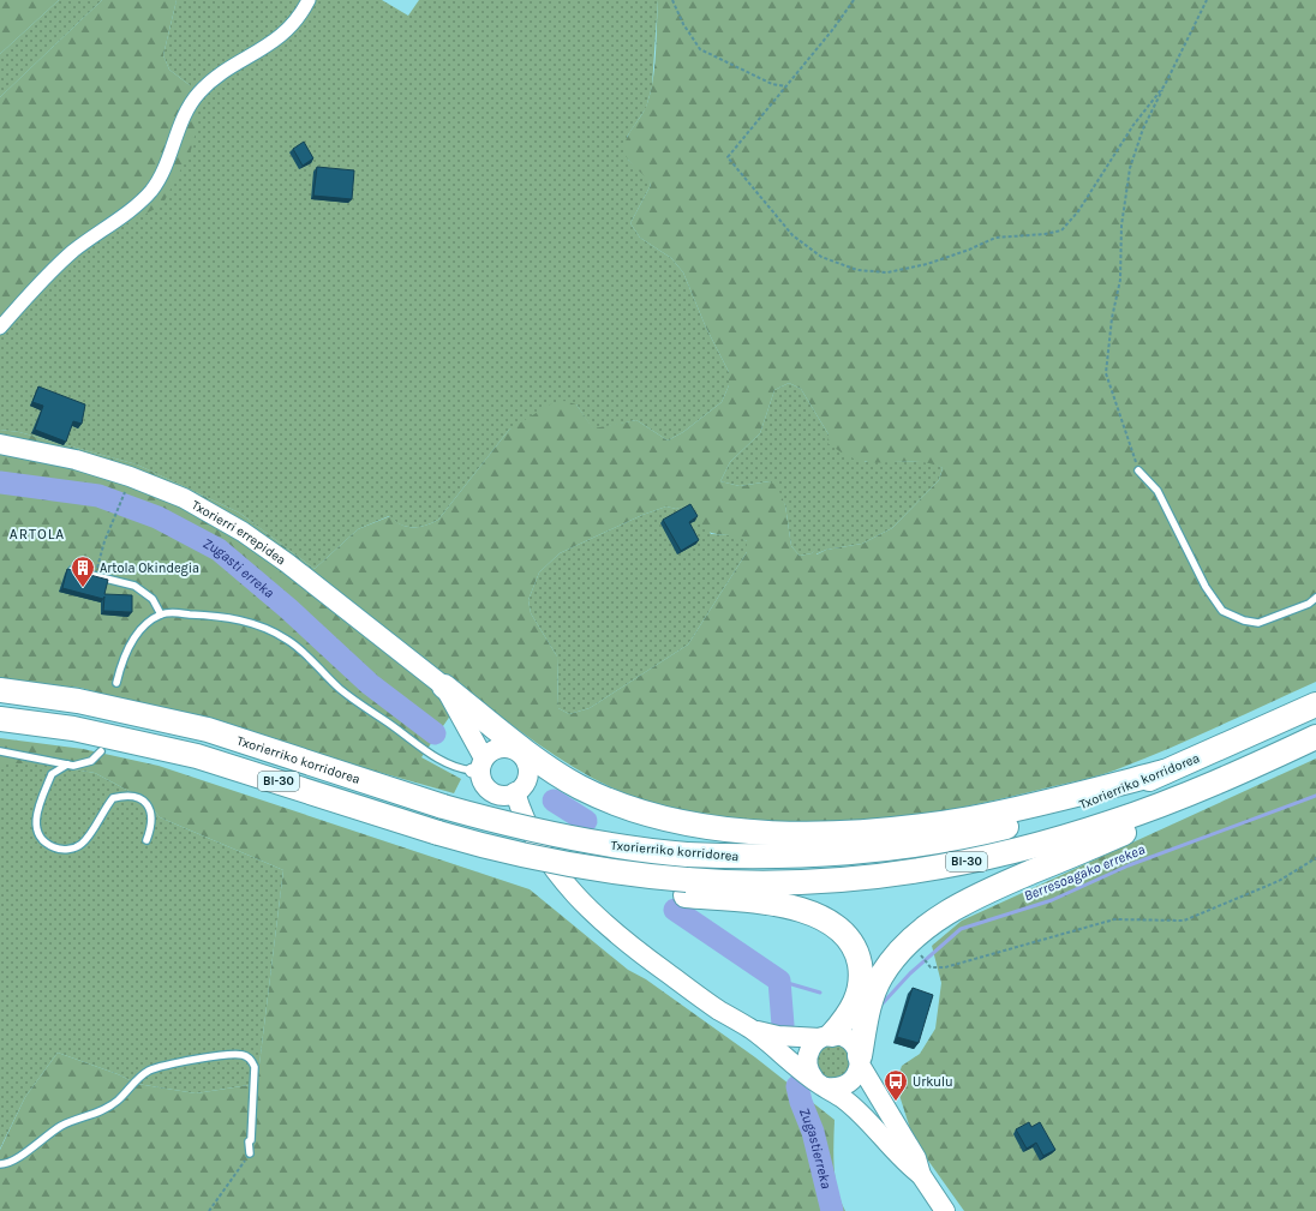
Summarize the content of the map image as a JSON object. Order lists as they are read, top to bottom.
{
  "streets": {
    "highway": ["Txorierriko korridorea", "BI-30"],
    "main road": ["Txorierri errepidea"]
  },
  "crossings": [
    ["Txorierriko korridorea", "BI-30"]
  ],
  "districts": ["ARTOLA"],
  "water": ["Zugasti erreka", "Berresoagako errekea", "Zugastierreka"],
  "places": {
    "building": ["Artola Okindegia"],
    "bus stop": ["Urkulu"]
  }
}
